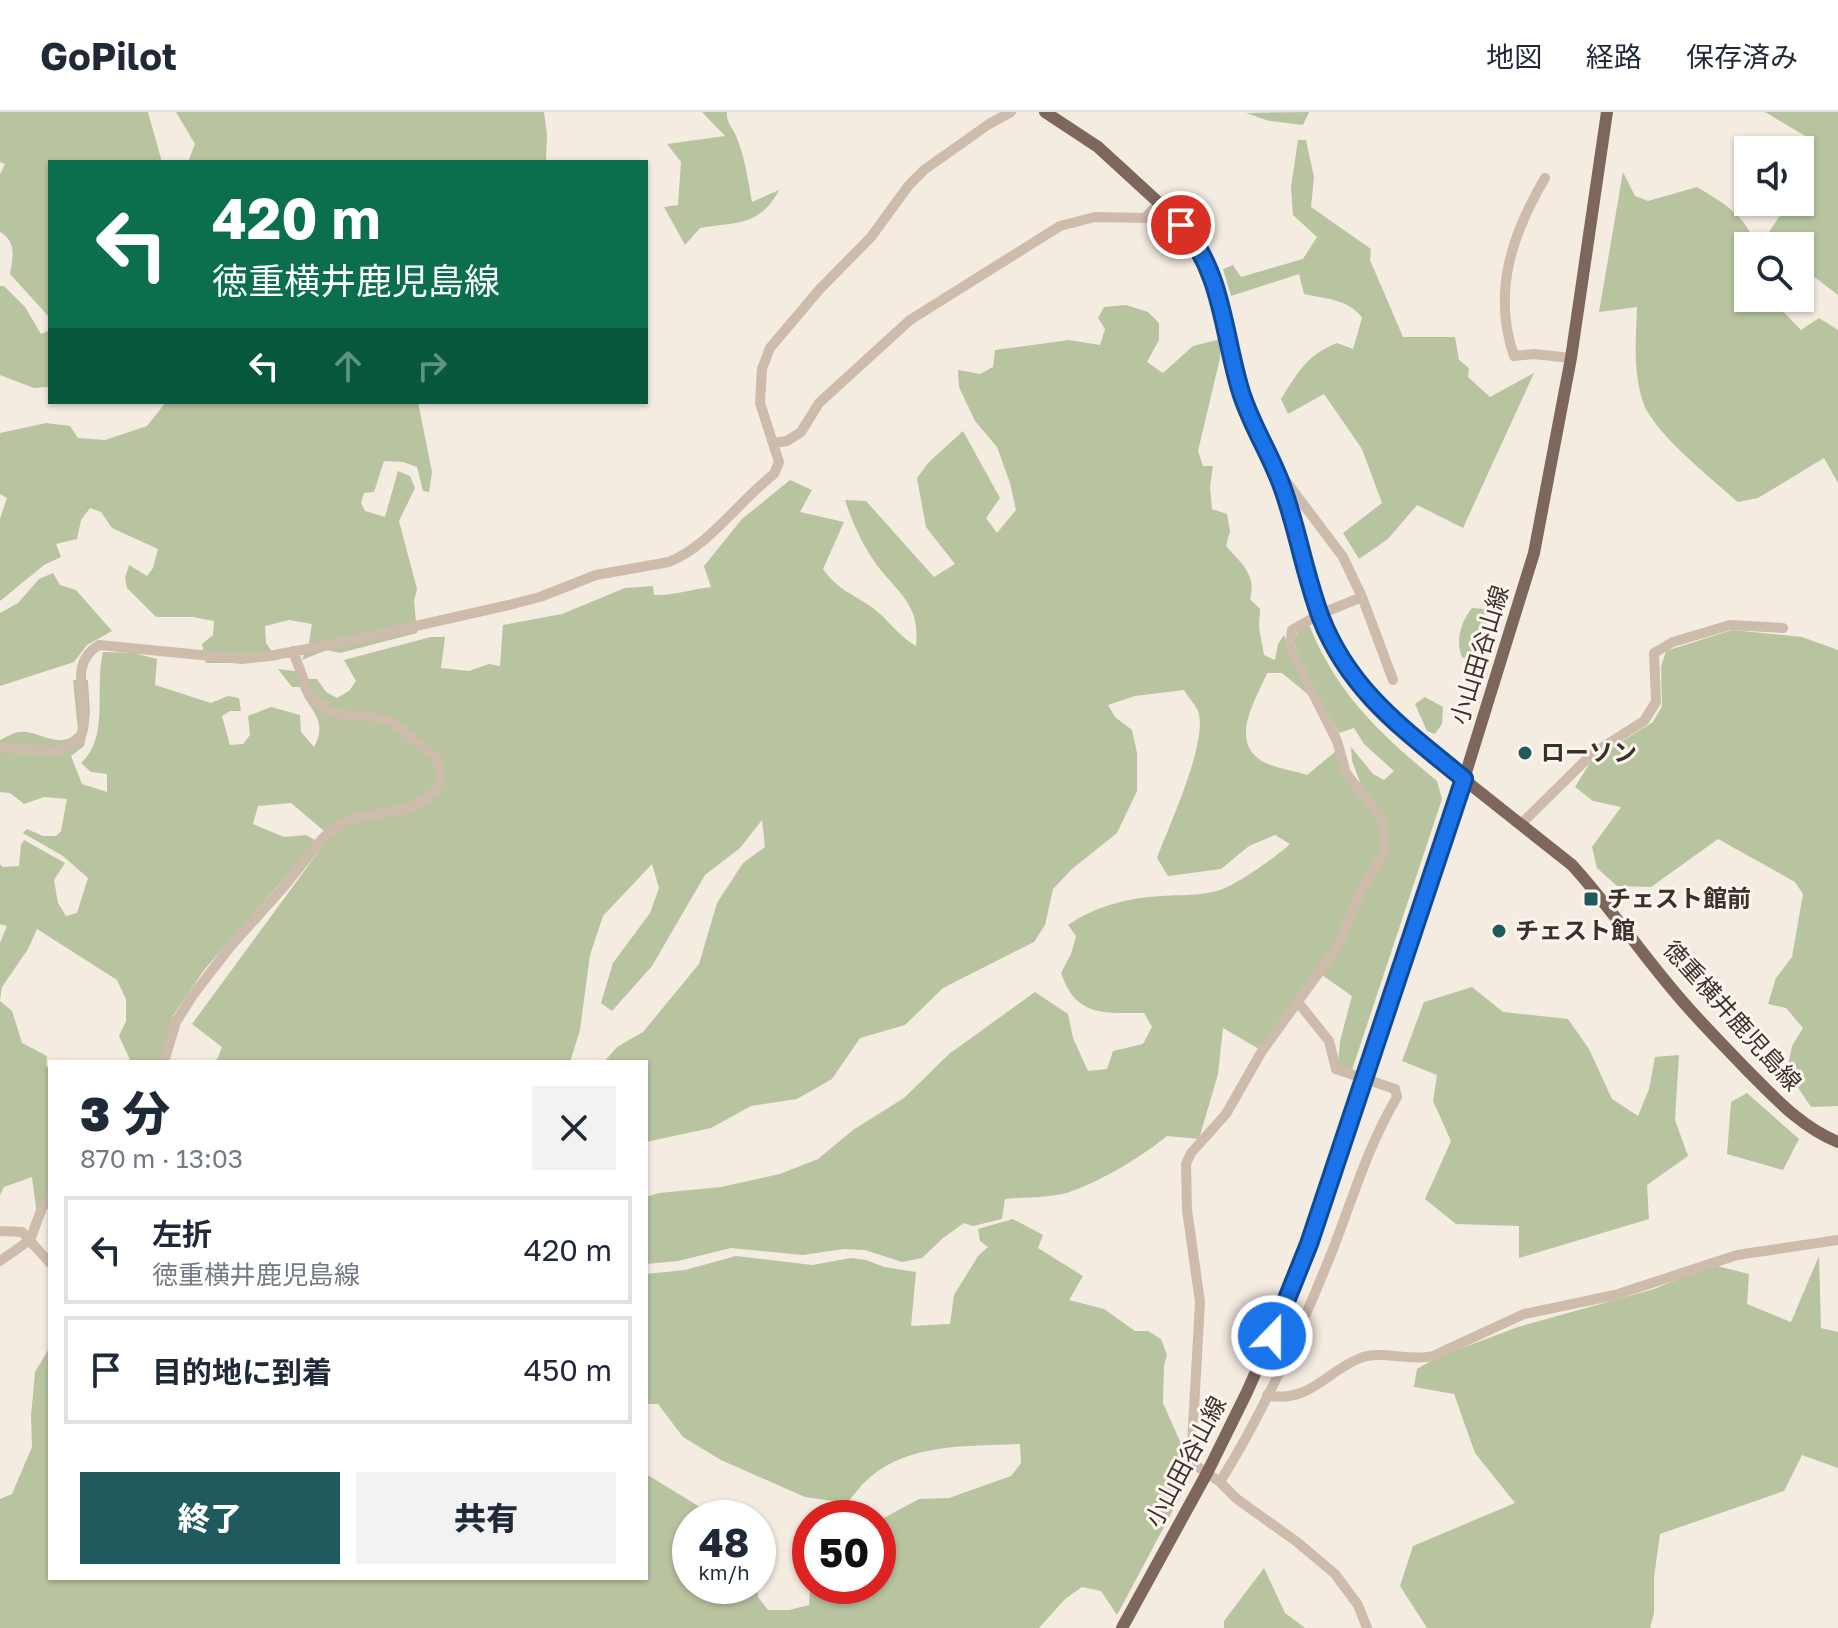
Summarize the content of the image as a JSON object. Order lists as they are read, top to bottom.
{
  "streets": {
    "main road": ["小山田谷山線", "徳重横井鹿児島線"]
  },
  "crossings": [
    ["小山田谷山線", "徳重横井鹿児島線"]
  ],
  "places": {
    "other": ["ローソン", "チェスト館"],
    "transit": ["チェスト館前"]
  },
  "page": {
    "header": "GoPilot",
    "nav": ["地図", "経路", "保存済み"],
    "turn": ["420 m", "徳重横井鹿児島線"],
    "heading": ["3 分", "870 m · 13:03"],
    "list": [
      {
        "name": "左折",
        "note": "徳重横井鹿児島線",
        "value": "420 m"
      },
      {
        "name": "目的地に到着",
        "value": "450 m"
      }
    ],
    "buttons": ["終了", "共有"],
    "speed": "48 km/h",
    "limit": "50"
  }
}
